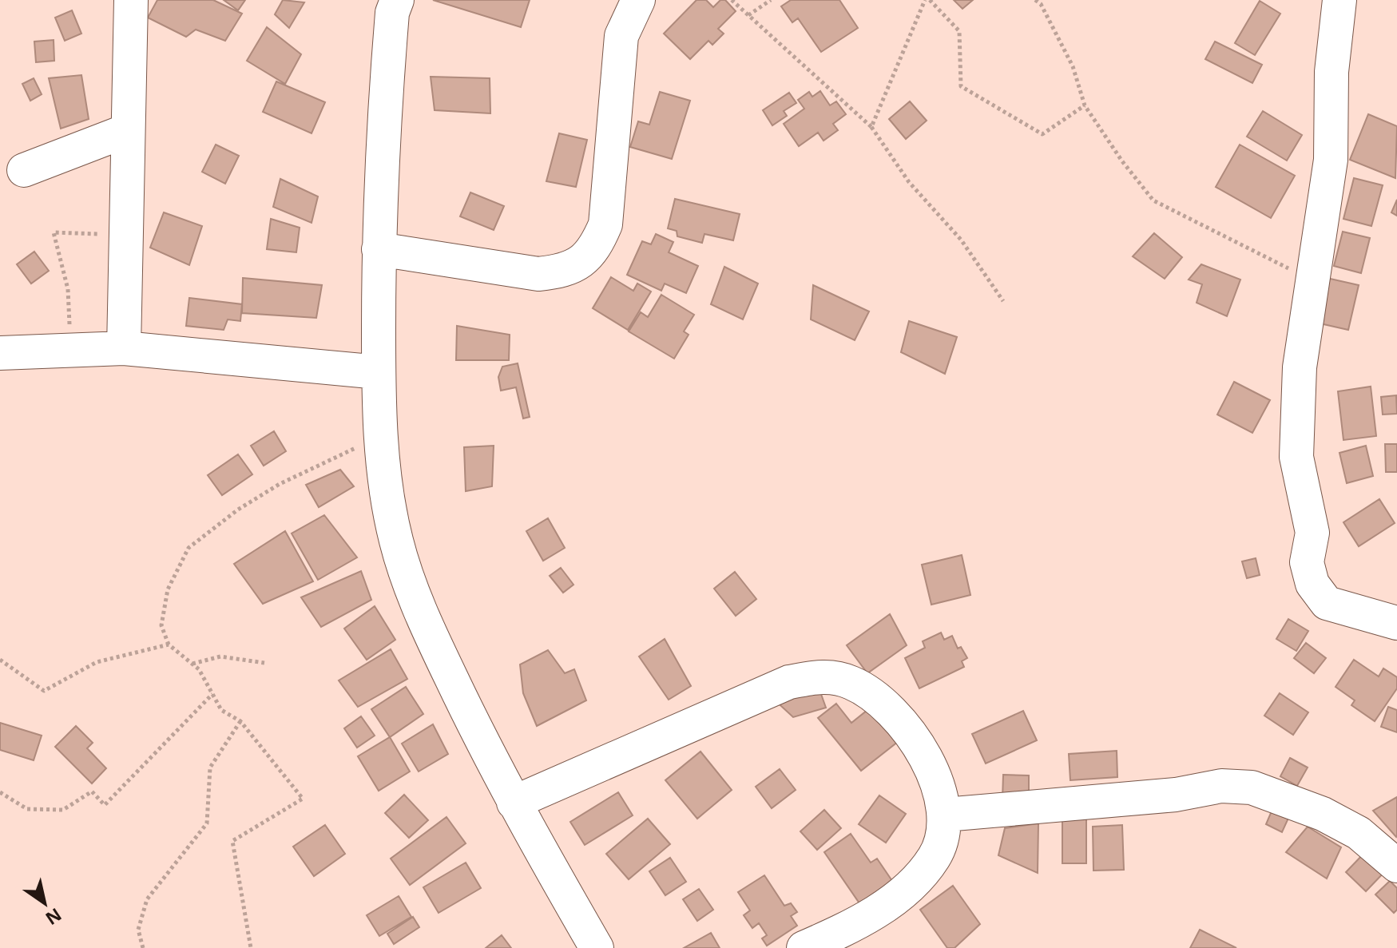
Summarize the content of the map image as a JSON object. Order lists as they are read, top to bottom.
{
  "north": "bottom right"
}
